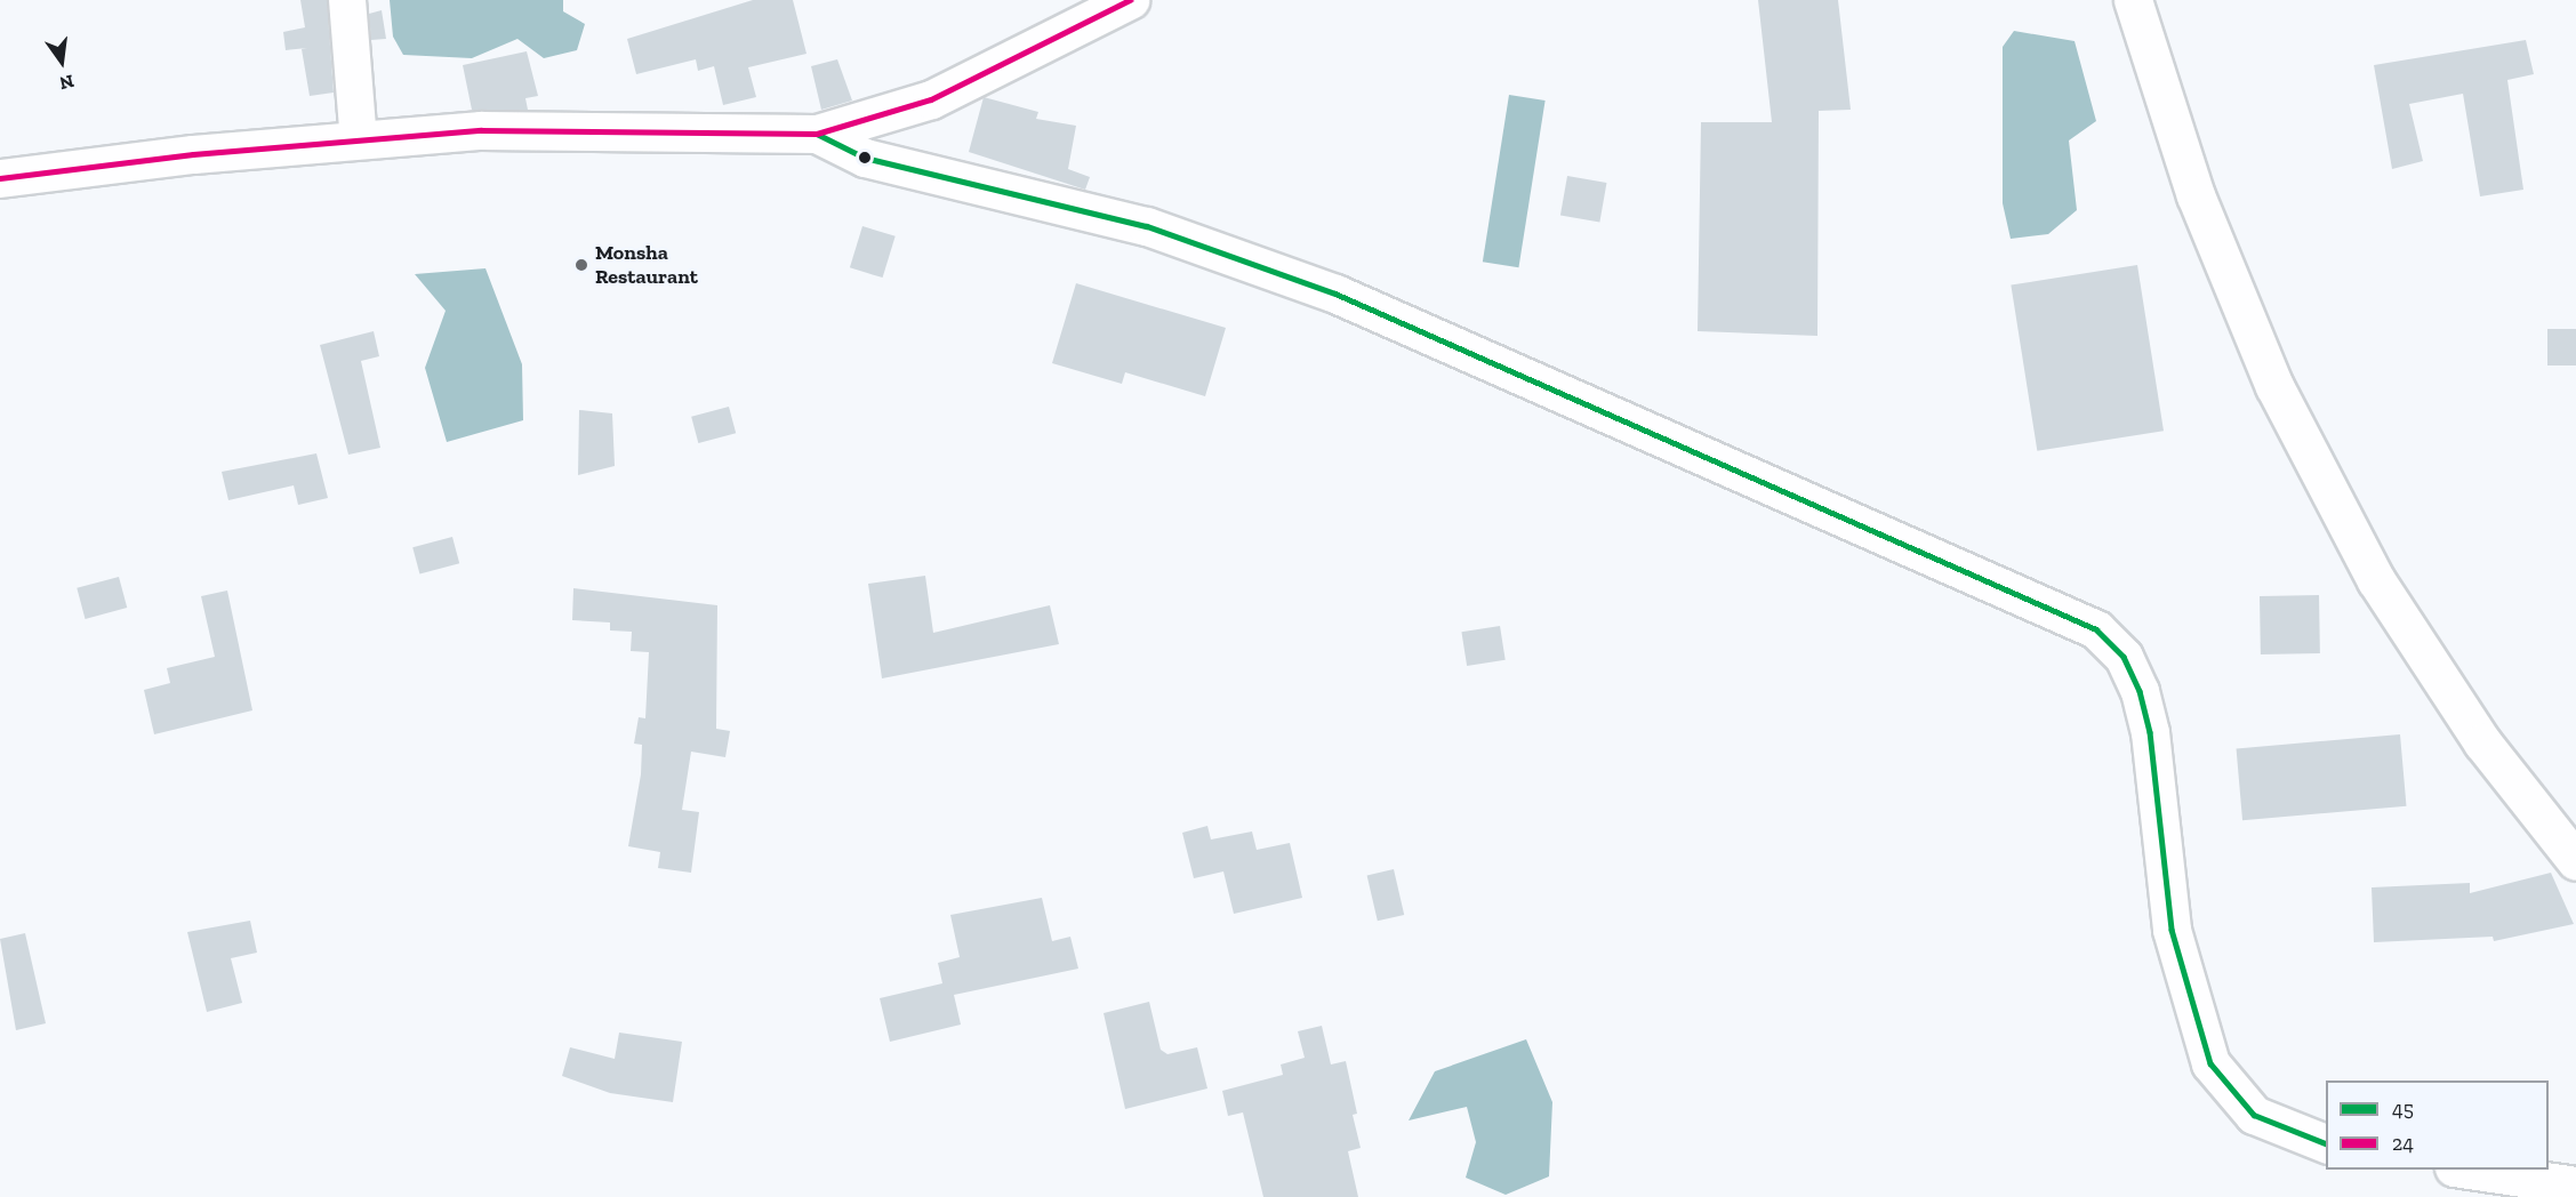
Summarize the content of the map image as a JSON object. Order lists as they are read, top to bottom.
{
  "places": ["Monsha Restaurant"],
  "lines": ["transit line 24", "transit line 45"],
  "legend": ["45", "24"],
  "north": "bottom"
}
